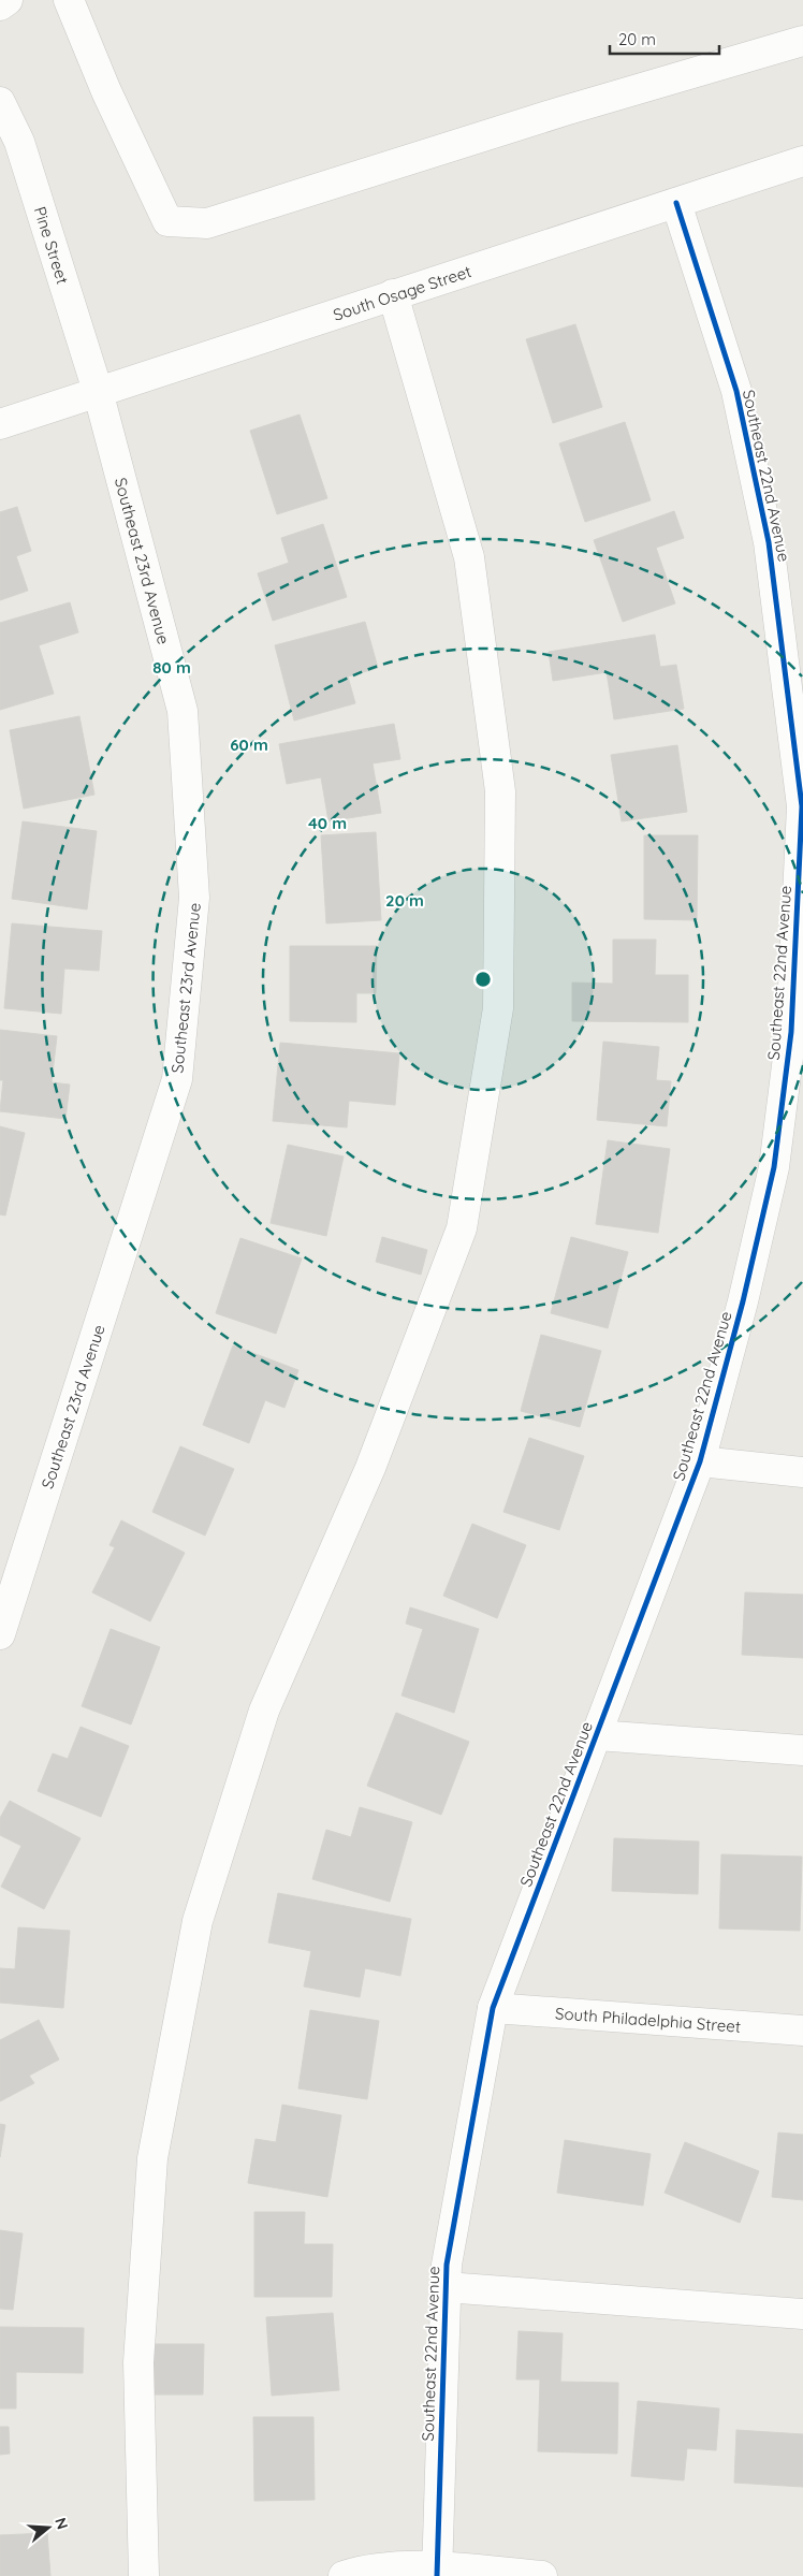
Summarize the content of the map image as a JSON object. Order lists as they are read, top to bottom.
{
  "streets": {
    "street": [
      "Pine Street",
      "South Osage Street",
      "Southeast 22nd Avenue",
      "Southeast 23rd Avenue",
      "South Philadelphia Street"
    ]
  },
  "crossings": [
    ["Pine Street", "South Osage Street"],
    ["Pine Street", "Southeast 23rd Avenue"],
    ["South Osage Street", "Southeast 22nd Avenue"],
    ["South Osage Street", "Southeast 23rd Avenue"],
    ["Southeast 22nd Avenue", "South Philadelphia Street"]
  ],
  "scale_bar": "20 m",
  "north": "right",
  "rings": [
    "80 m",
    "60 m",
    "40 m",
    "20 m"
  ]
}
